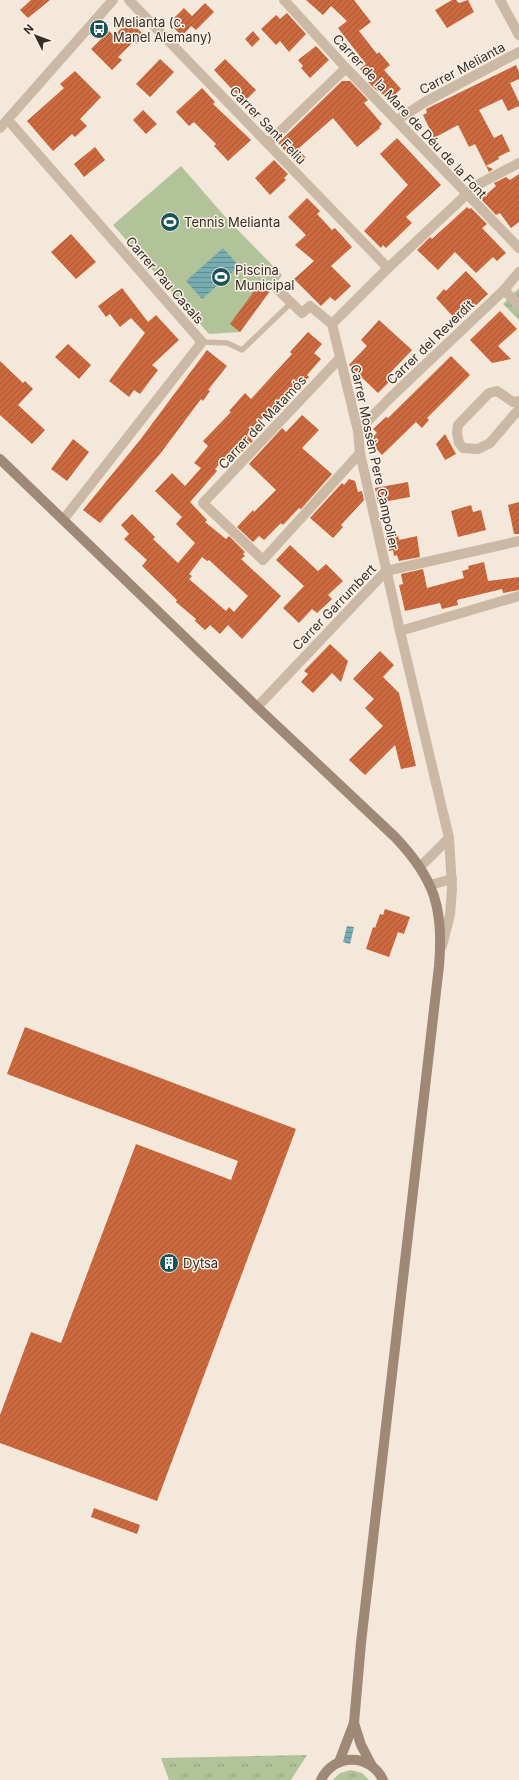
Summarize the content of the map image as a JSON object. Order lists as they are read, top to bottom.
{
  "streets": {
    "street": [
      "Carrer Melianta",
      "Carrer de la Mare de Déu de la Font",
      "Carrer Sant Feliu",
      "Carrer Pau Casals",
      "Carrer del Reverdit",
      "Carrer del Matamós",
      "Carrer Mossèn Pere Campolier",
      "Carrer Garrumbert"
    ]
  },
  "crossings": [
    ["Carrer Melianta", "Carrer de la Mare de Déu de la Font"],
    ["Carrer del Reverdit", "Carrer Mossèn Pere Campolier"],
    ["Carrer del Matamós", "Carrer Mossèn Pere Campolier"],
    ["Carrer Mossèn Pere Campolier", "Carrer Garrumbert"]
  ],
  "places": {
    "bus stop": ["Melianta (c. Manel Alemany)"],
    "sports": ["Tennis Melianta", "Piscina Municipal"],
    "building": ["Dytsa"]
  },
  "north": "top left"
}
